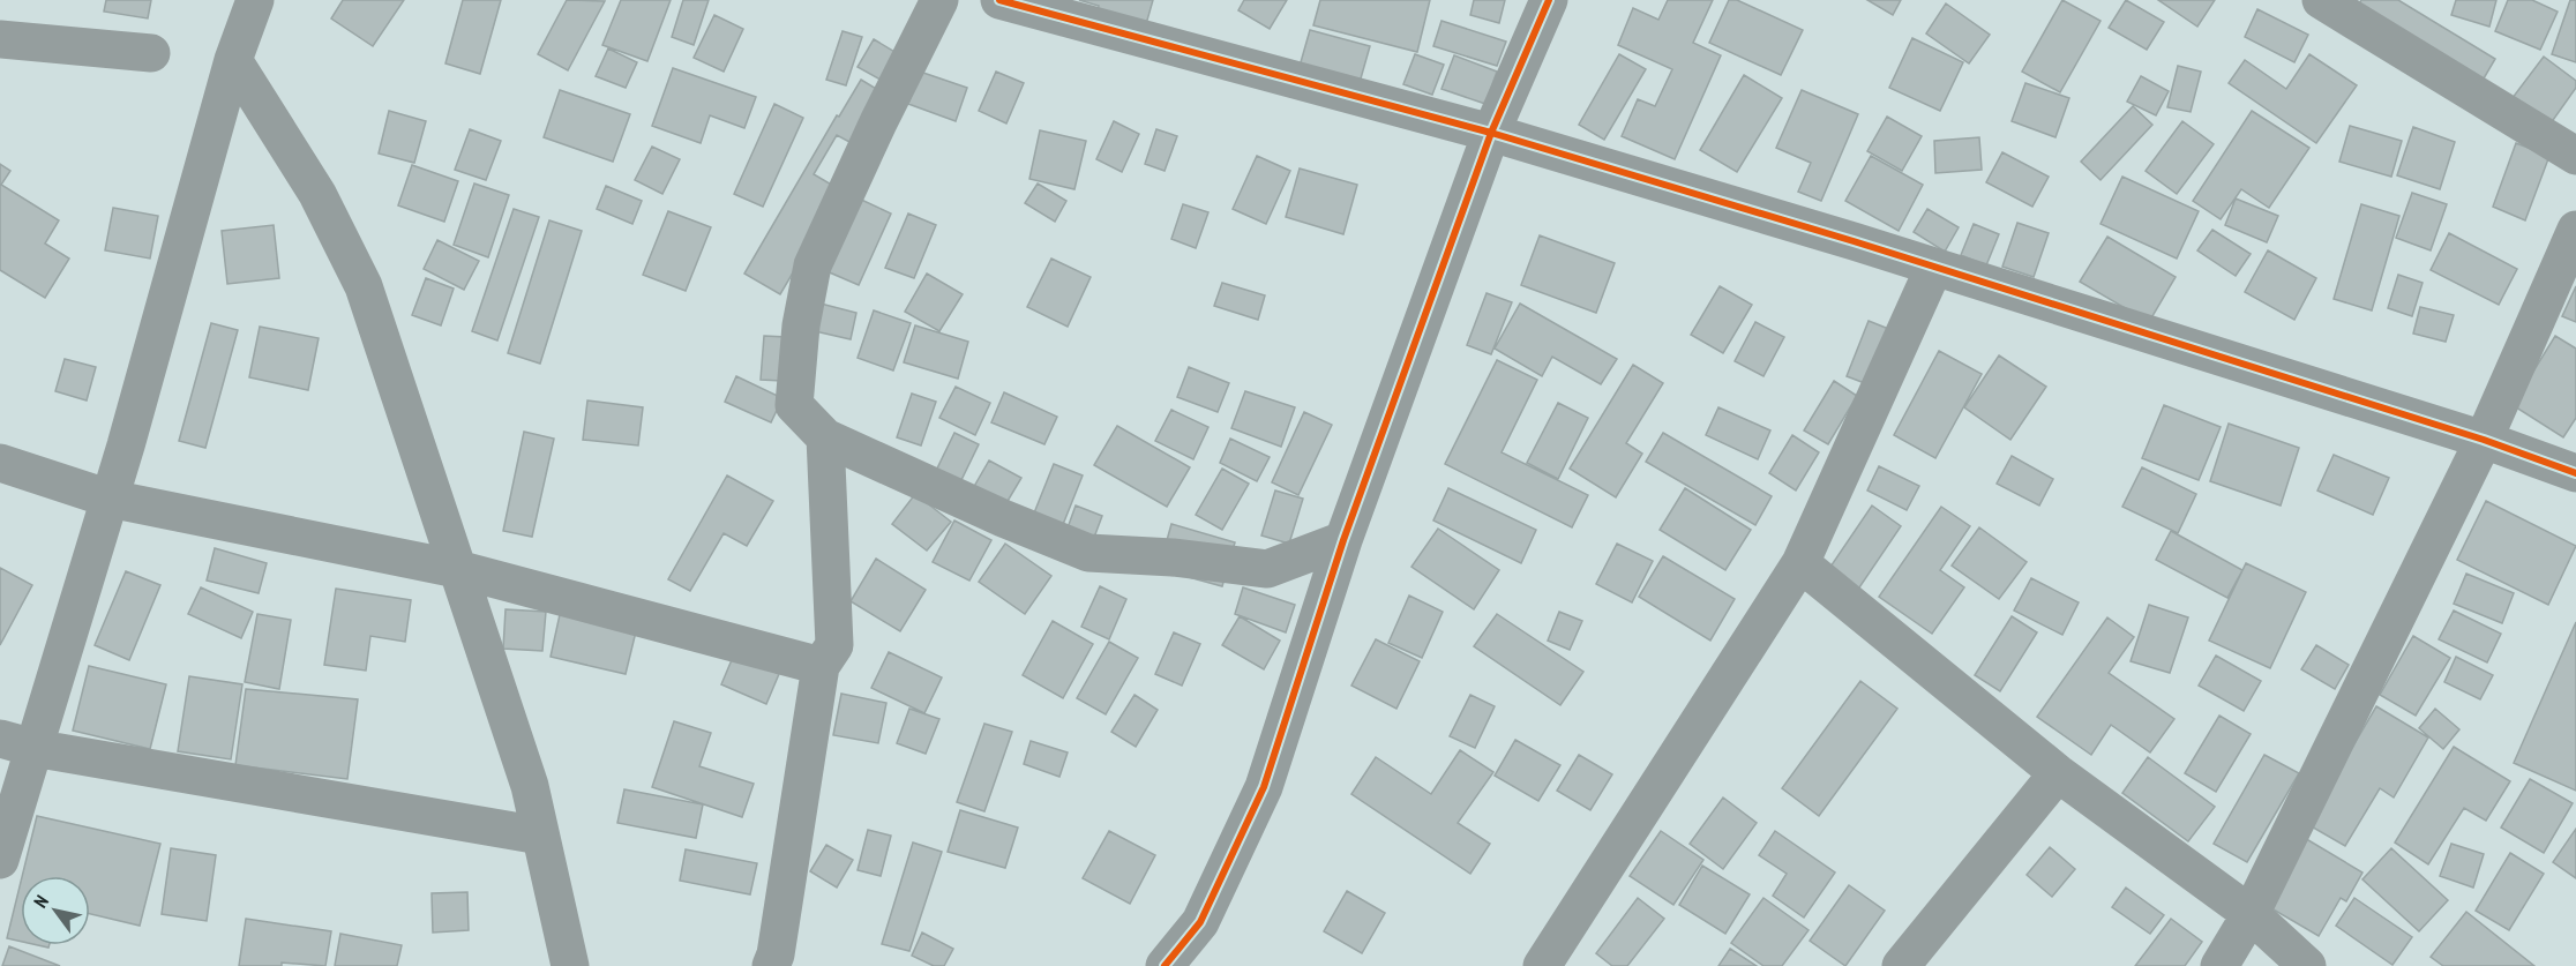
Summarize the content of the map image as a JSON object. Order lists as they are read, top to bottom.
{
  "north": "top left"
}
